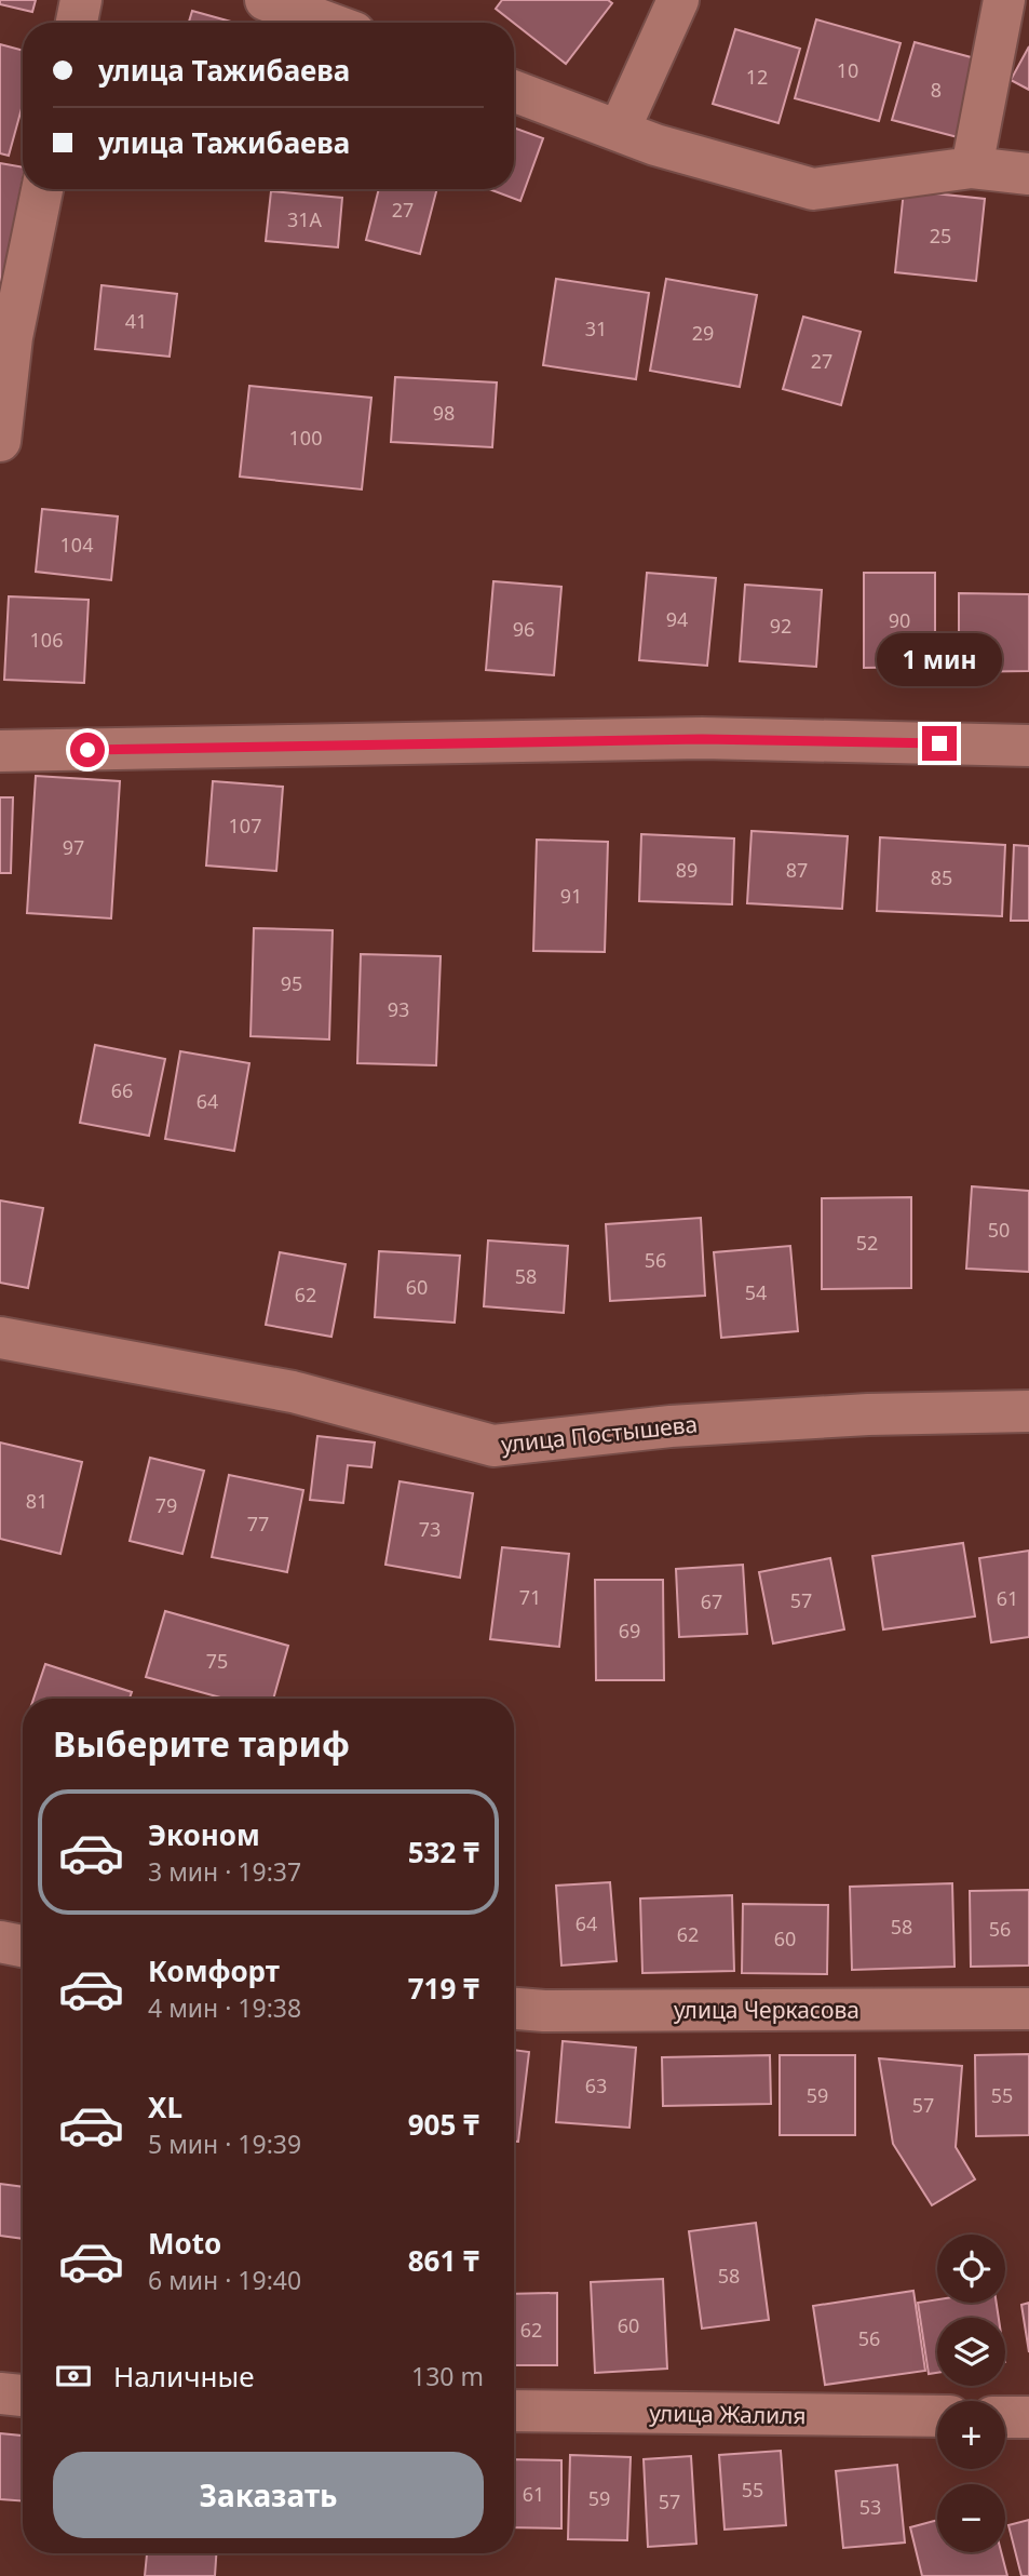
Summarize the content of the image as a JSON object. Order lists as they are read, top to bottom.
{
  "streets": {
    "street": ["улица Постышева", "улица Черкасова", "улица Жалиля"]
  },
  "house_numbers": [
    "10",
    "12",
    "8",
    "27",
    "31А",
    "25",
    "41",
    "31",
    "29",
    "27",
    "98",
    "100",
    "104",
    "94",
    "90",
    "92",
    "96",
    "106",
    "107",
    "97",
    "89",
    "87",
    "85",
    "91",
    "95",
    "93",
    "66",
    "64",
    "50",
    "52",
    "56",
    "58",
    "60",
    "54",
    "62",
    "81",
    "79",
    "77",
    "73",
    "71",
    "61",
    "57",
    "67",
    "69",
    "75",
    "64",
    "58",
    "56",
    "62",
    "60",
    "63",
    "59",
    "55",
    "57",
    "58",
    "60",
    "62",
    "56",
    "55",
    "61",
    "59",
    "57",
    "53"
  ],
  "page": {
    "banner": ["улица Тажибаева", "улица Тажибаева"],
    "bubble": "1 мин",
    "heading": "Выберите тариф",
    "list": [
      {
        "name": "Эконом",
        "note": "3 мин · 19:37",
        "value": "532 ₸"
      },
      {
        "name": "Комфорт",
        "note": "4 мин · 19:38",
        "value": "719 ₸"
      },
      {
        "name": "XL",
        "note": "5 мин · 19:39",
        "value": "905 ₸"
      },
      {
        "name": "Moto",
        "note": "6 мин · 19:40",
        "value": "861 ₸"
      }
    ],
    "map_buttons": ["+", "−"],
    "pay": ["Наличные", "130 m"],
    "buttons": "Заказать"
  }
}
